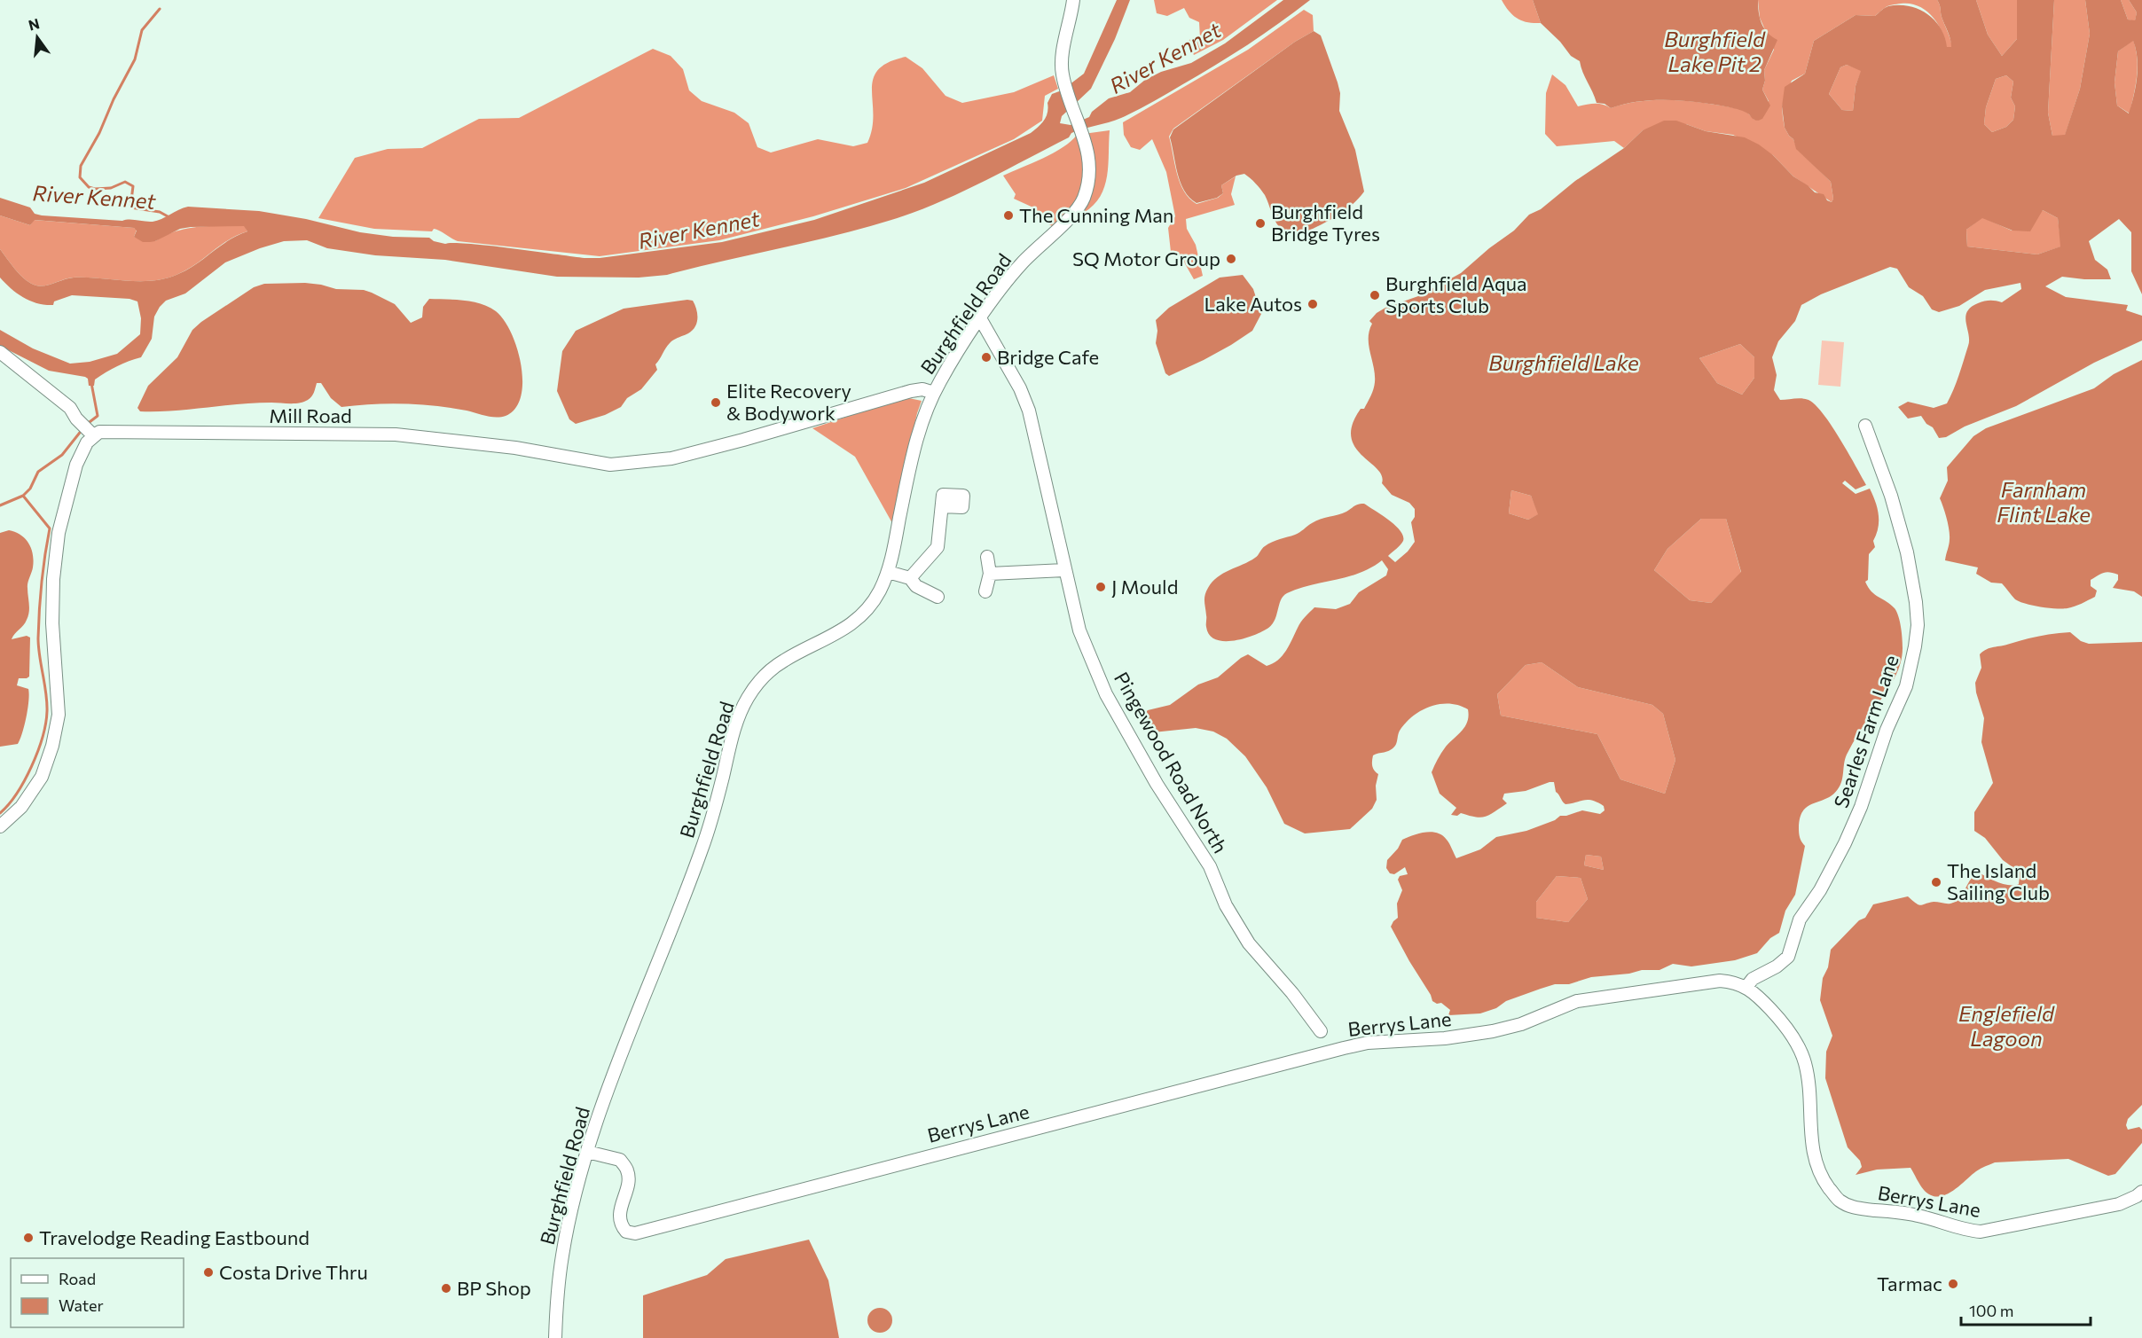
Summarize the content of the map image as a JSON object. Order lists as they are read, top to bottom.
{
  "streets": {
    "street": [
      "Burghfield Road",
      "Mill Road",
      "Searles Farm Lane",
      "Pingewood Road North",
      "Berrys Lane"
    ]
  },
  "crossings": [
    ["Burghfield Road", "Mill Road"],
    ["Burghfield Road", "Pingewood Road North"],
    ["Burghfield Road", "Berrys Lane"],
    ["Searles Farm Lane", "Berrys Lane"]
  ],
  "water": [
    "Burghfield Lake Pit 2",
    "River Kennet",
    "Burghfield Lake",
    "Farnham Flint Lake",
    "Englefield Lagoon"
  ],
  "places": [
    "The Cunning Man",
    "Burghfield Bridge Tyres",
    "SQ Motor Group",
    "Burghfield Aqua Sports Club",
    "Lake Autos",
    "Bridge Cafe",
    "Elite Recovery & Bodywork",
    "J Mould",
    "The Island Sailing Club",
    "Travelodge Reading Eastbound",
    "Costa Drive Thru",
    "Tarmac",
    "BP Shop"
  ],
  "legend": ["Road", "Water"],
  "scale_bar": "100 m",
  "north": "top"
}
